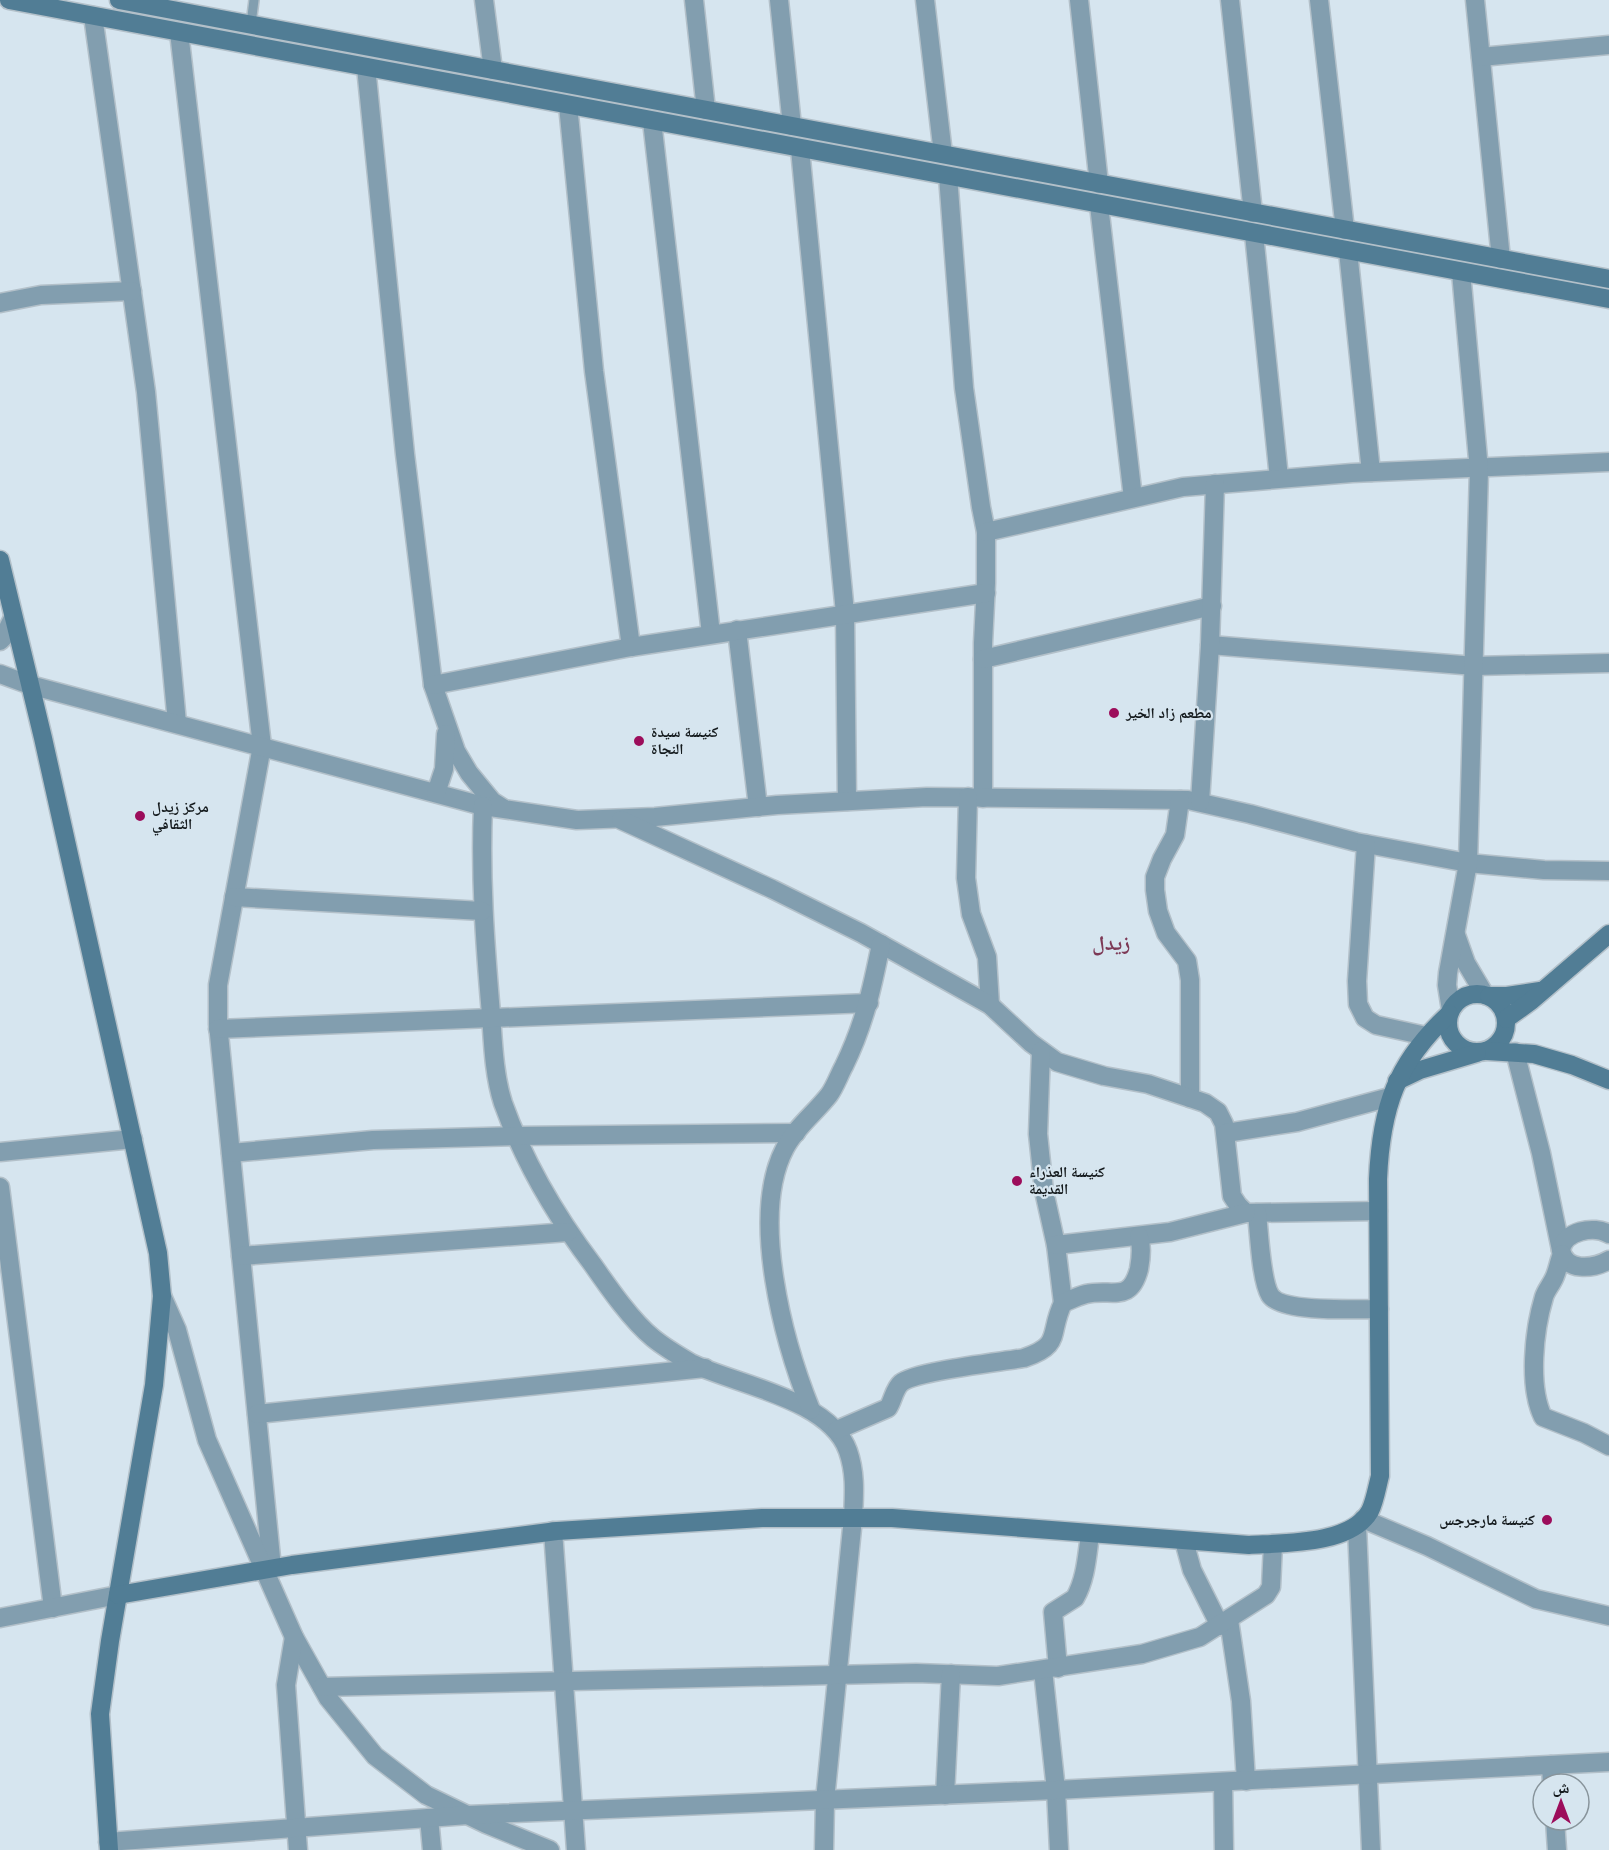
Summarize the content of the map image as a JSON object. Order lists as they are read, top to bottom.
{
  "districts": ["زيدل"],
  "places": [
    "مطعم زاد الخير",
    "كنيسة سيدة النجاة",
    "مركز زيدل الثقافي",
    "كنيسة العذراء القديمة",
    "كنيسة مارجرجس"
  ],
  "north": "top"
}
